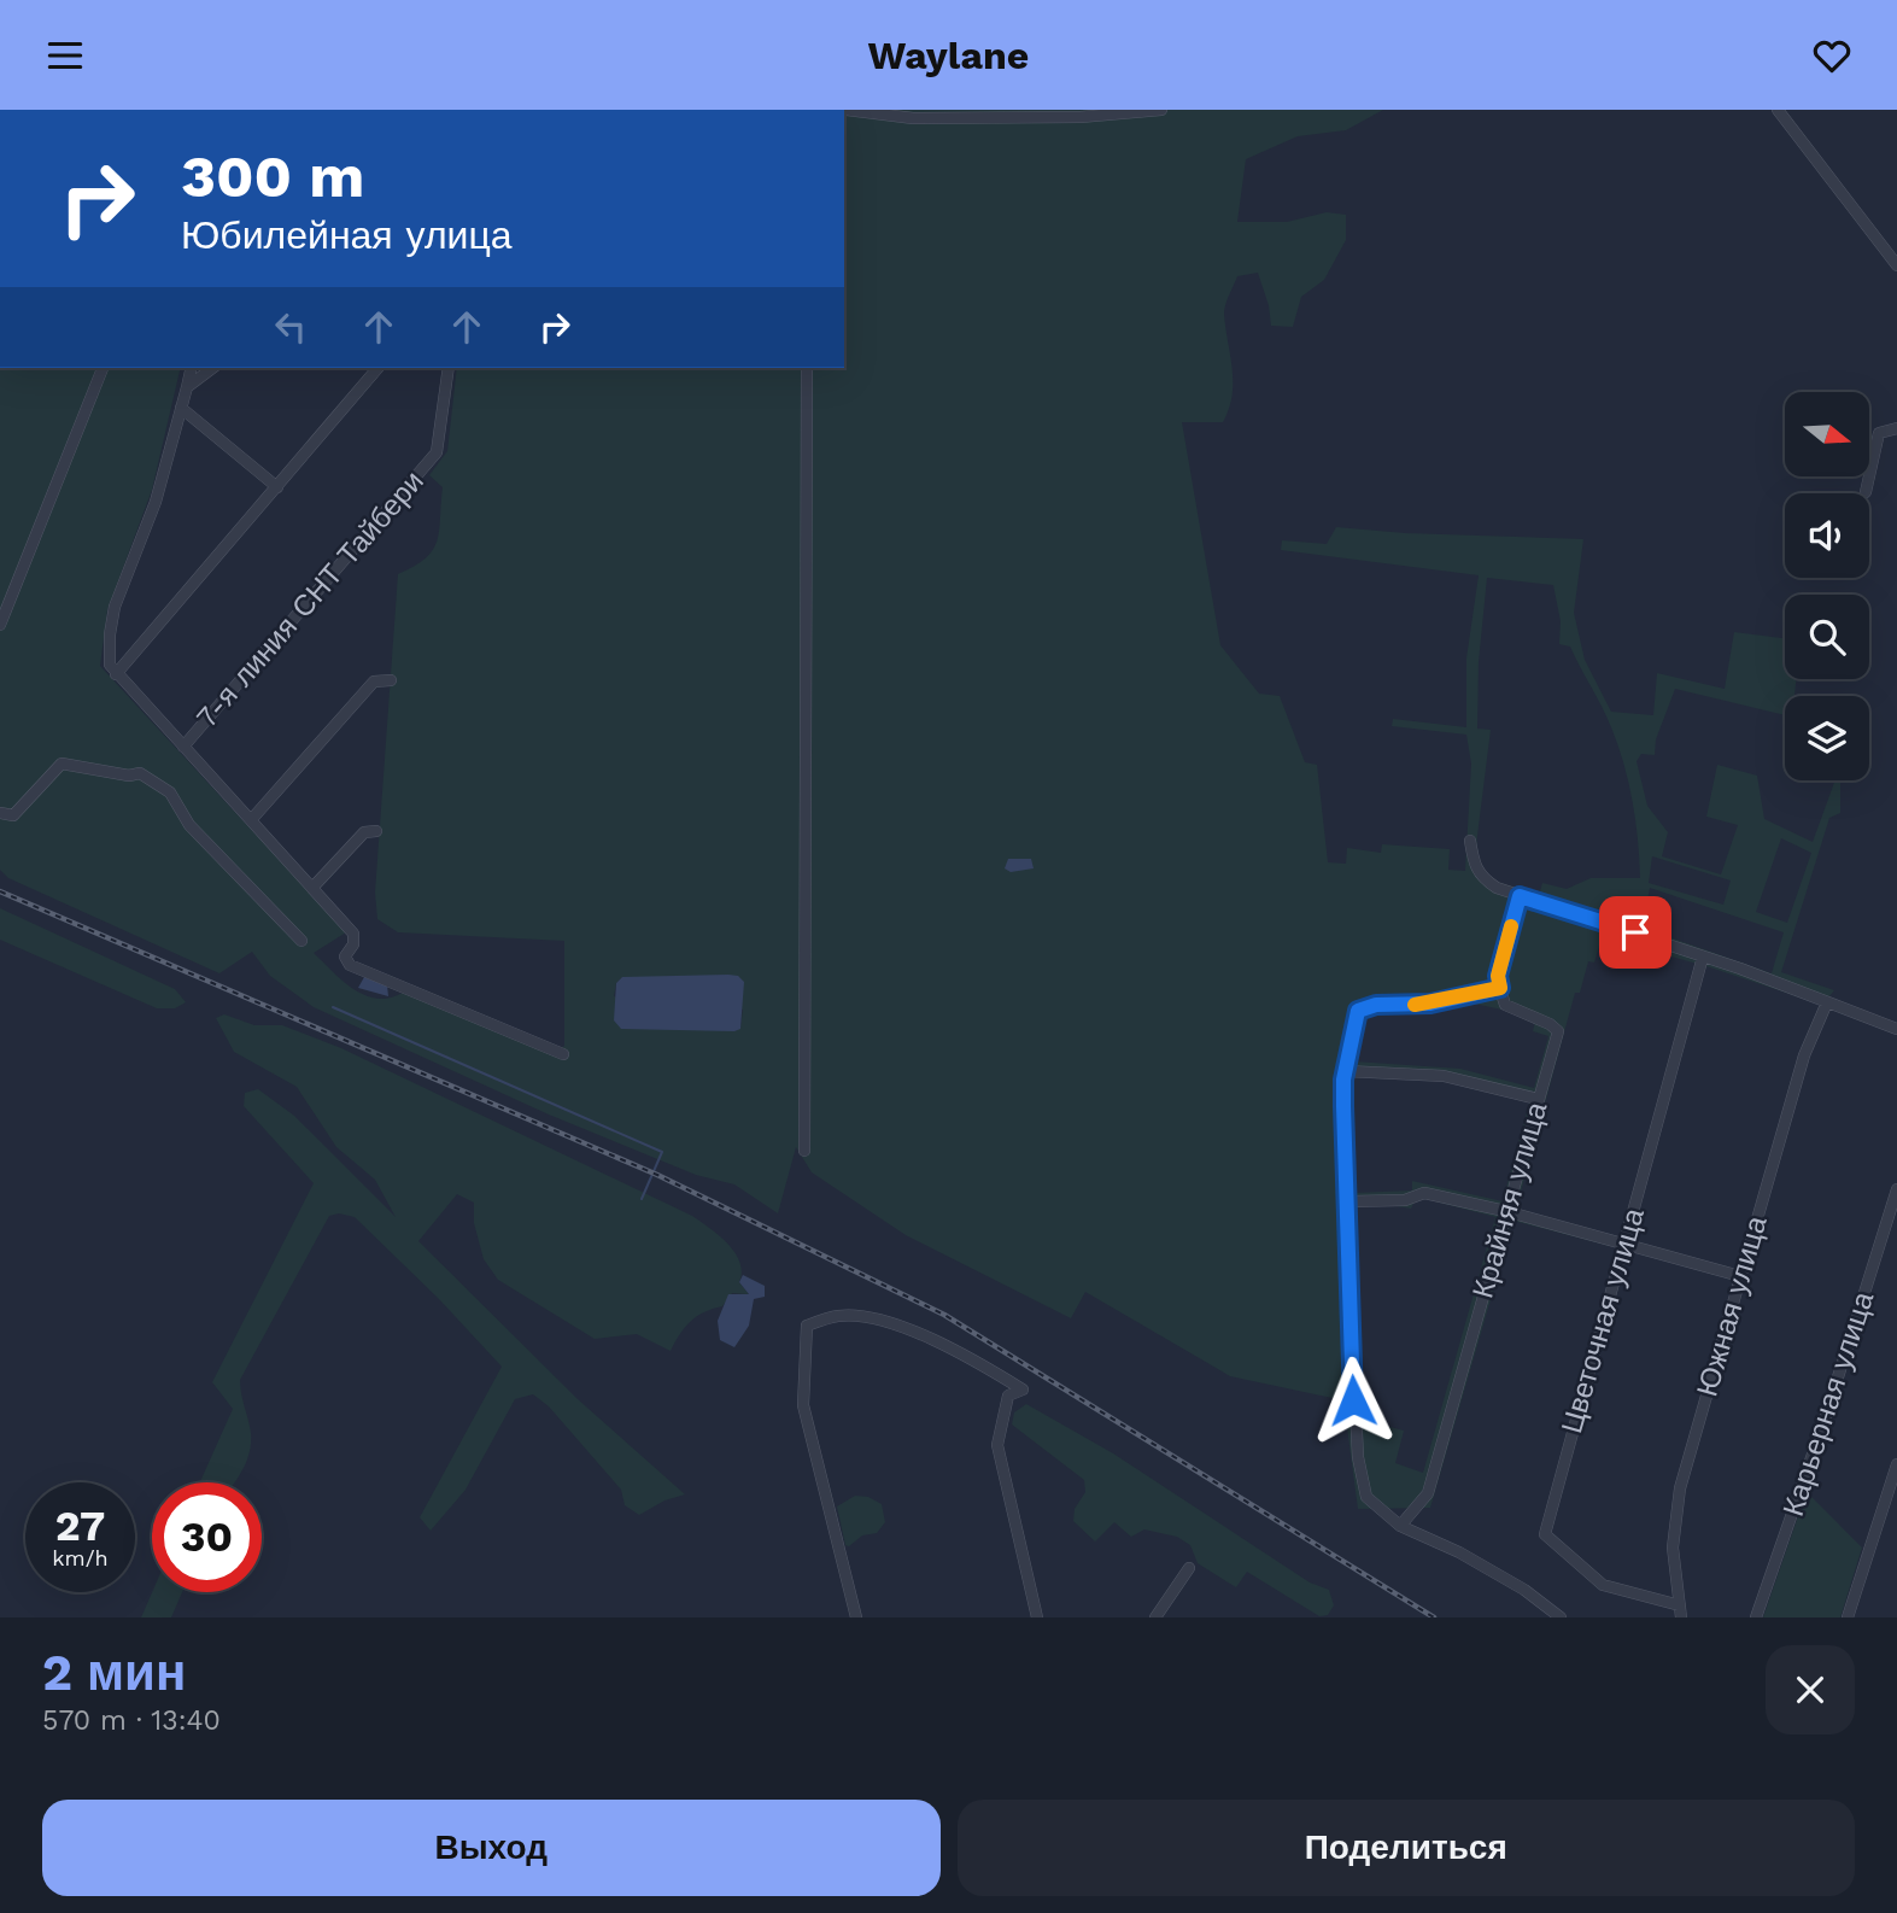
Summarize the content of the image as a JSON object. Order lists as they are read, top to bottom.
{
  "streets": {
    "street": [
      "7-я линия СНТ Тайбери",
      "Крайняя улица",
      "Южная улица",
      "Цветочная улица",
      "Карьерная улица"
    ]
  },
  "crossings": [
    ["Южная улица", "Цветочная улица"]
  ],
  "north": "right",
  "page": {
    "header": "Waylane",
    "turn": ["300 m", "Юбилейная улица"],
    "speed": "27 km/h",
    "limit": "30",
    "heading": ["2 мин", "570 m · 13:40"],
    "buttons": ["Выход", "Поделиться"]
  }
}
